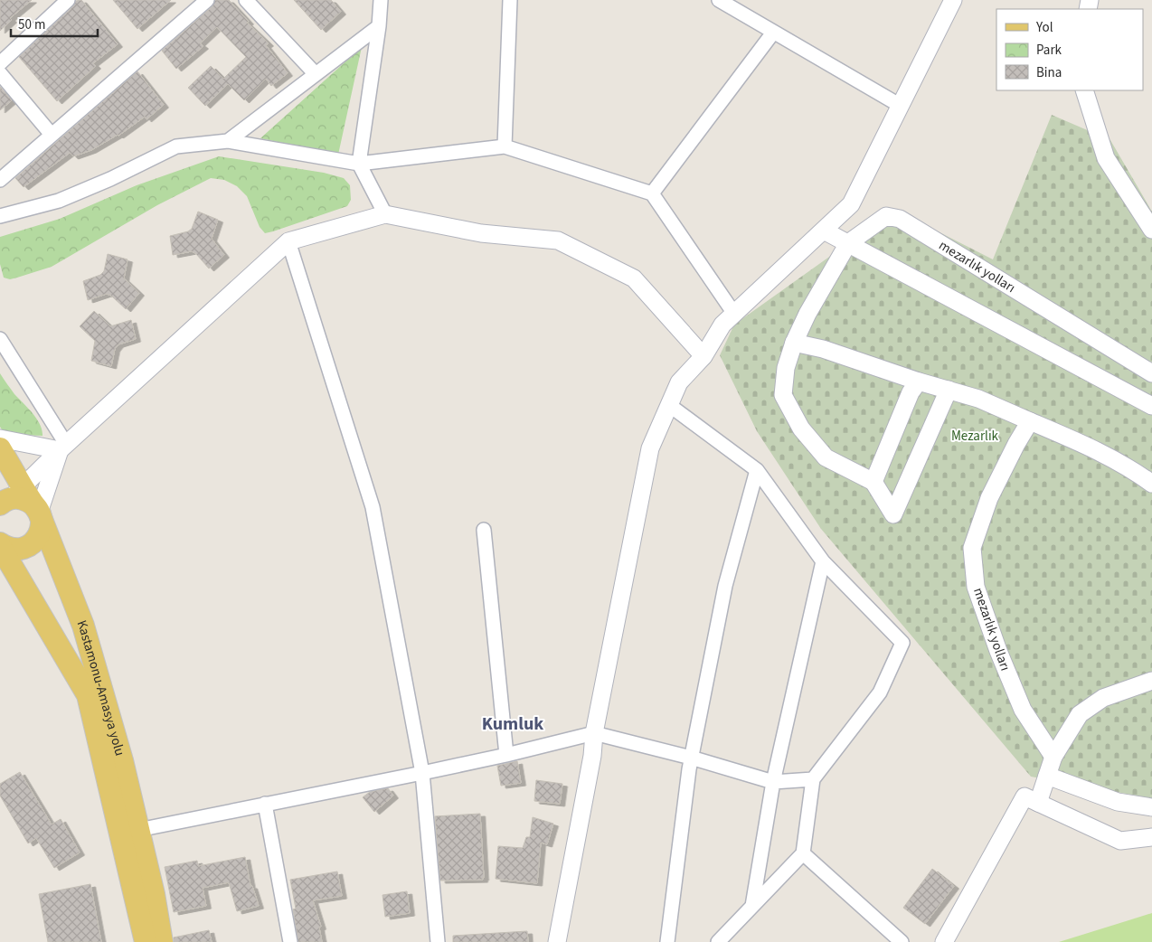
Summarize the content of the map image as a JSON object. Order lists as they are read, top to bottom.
{
  "streets": {
    "main road": ["Kastamonu-Amasya yolu"],
    "street": ["mezarlık yolları"]
  },
  "districts": ["Kumluk"],
  "parks": ["Mezarlık"],
  "legend": ["Yol", "Park", "Bina"],
  "scale_bar": "50 m"
}
